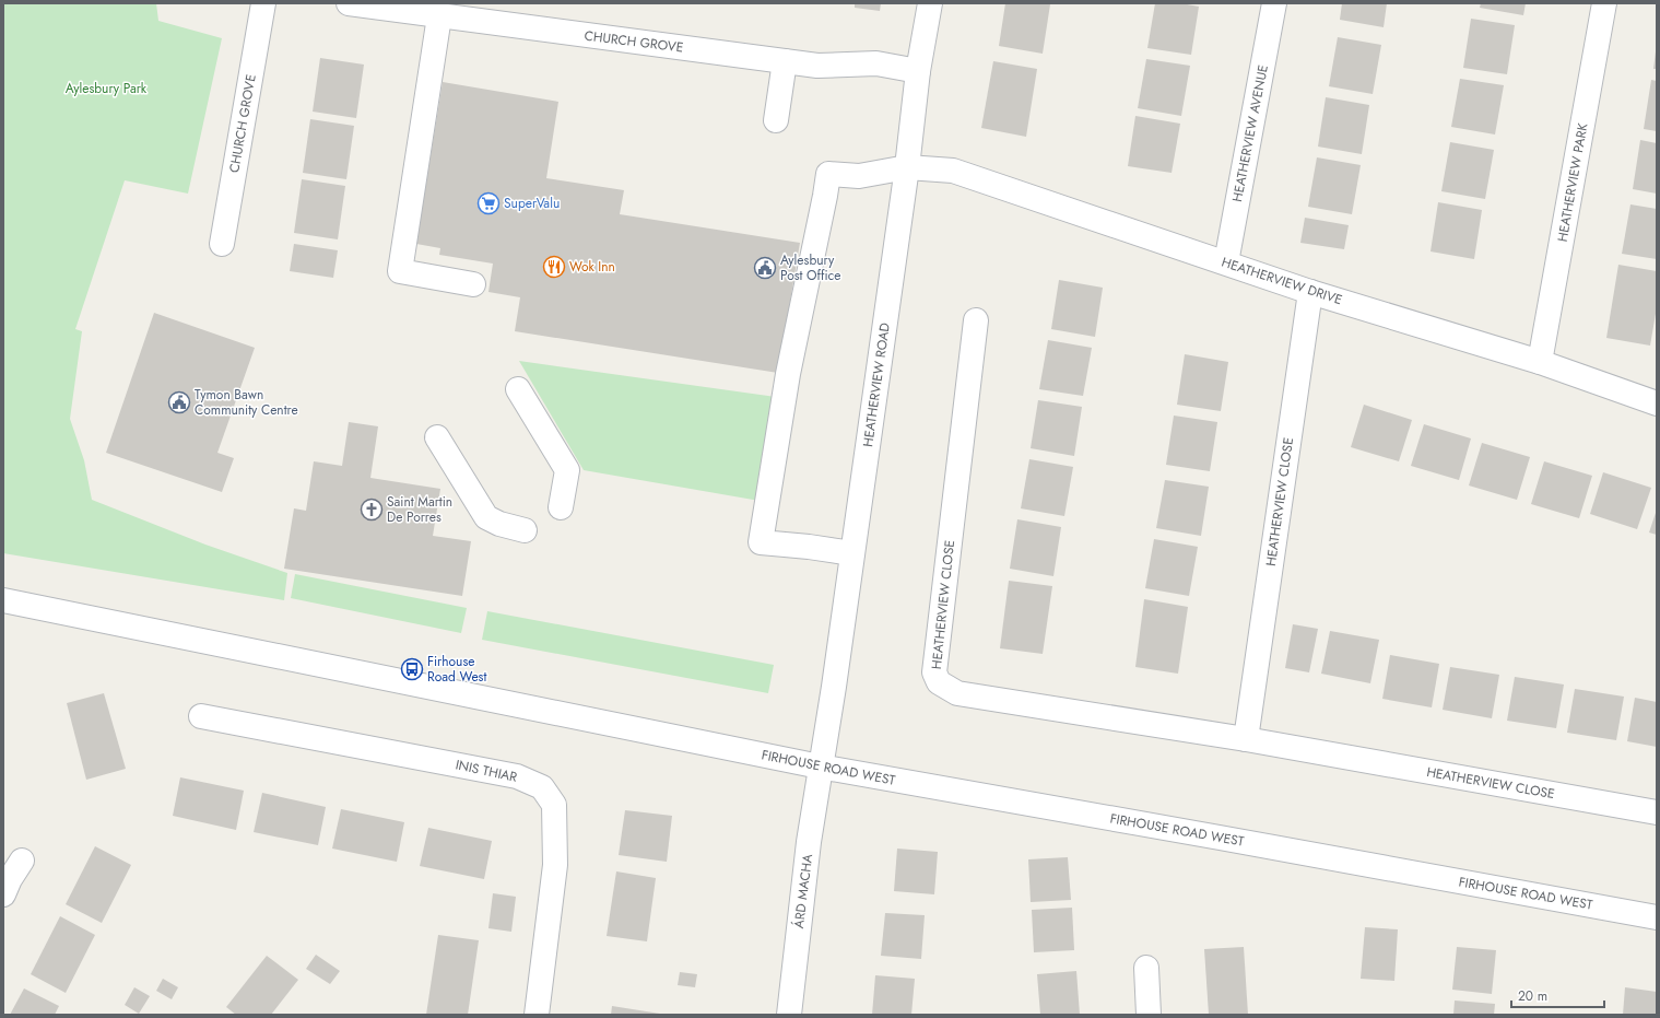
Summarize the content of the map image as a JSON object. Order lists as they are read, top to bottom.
{
  "streets": {
    "street": [
      "CHURCH GROVE",
      "HEATHERVIEW AVENUE",
      "HEATHERVIEW PARK",
      "HEATHERVIEW DRIVE",
      "HEATHERVIEW ROAD",
      "HEATHERVIEW CLOSE",
      "FIRHOUSE ROAD WEST",
      "INIS THIAR",
      "ÁRD MACHA"
    ]
  },
  "crossings": [
    ["CHURCH GROVE", "HEATHERVIEW ROAD"],
    ["HEATHERVIEW AVENUE", "HEATHERVIEW DRIVE"],
    ["HEATHERVIEW PARK", "HEATHERVIEW DRIVE"],
    ["HEATHERVIEW DRIVE", "HEATHERVIEW ROAD"],
    ["HEATHERVIEW DRIVE", "HEATHERVIEW CLOSE"],
    ["HEATHERVIEW ROAD", "FIRHOUSE ROAD WEST"],
    ["HEATHERVIEW ROAD", "ÁRD MACHA"],
    ["FIRHOUSE ROAD WEST", "ÁRD MACHA"]
  ],
  "parks": ["Aylesbury Park"],
  "places": {
    "supermarket": ["SuperValu"],
    "restaurant": ["Wok Inn"],
    "public building": ["Aylesbury Post Office", "Tymon Bawn Community Centre"],
    "church": ["Saint Martin De Porres"],
    "bus stop": ["Firhouse Road West"]
  },
  "scale_bar": "20 m"
}
